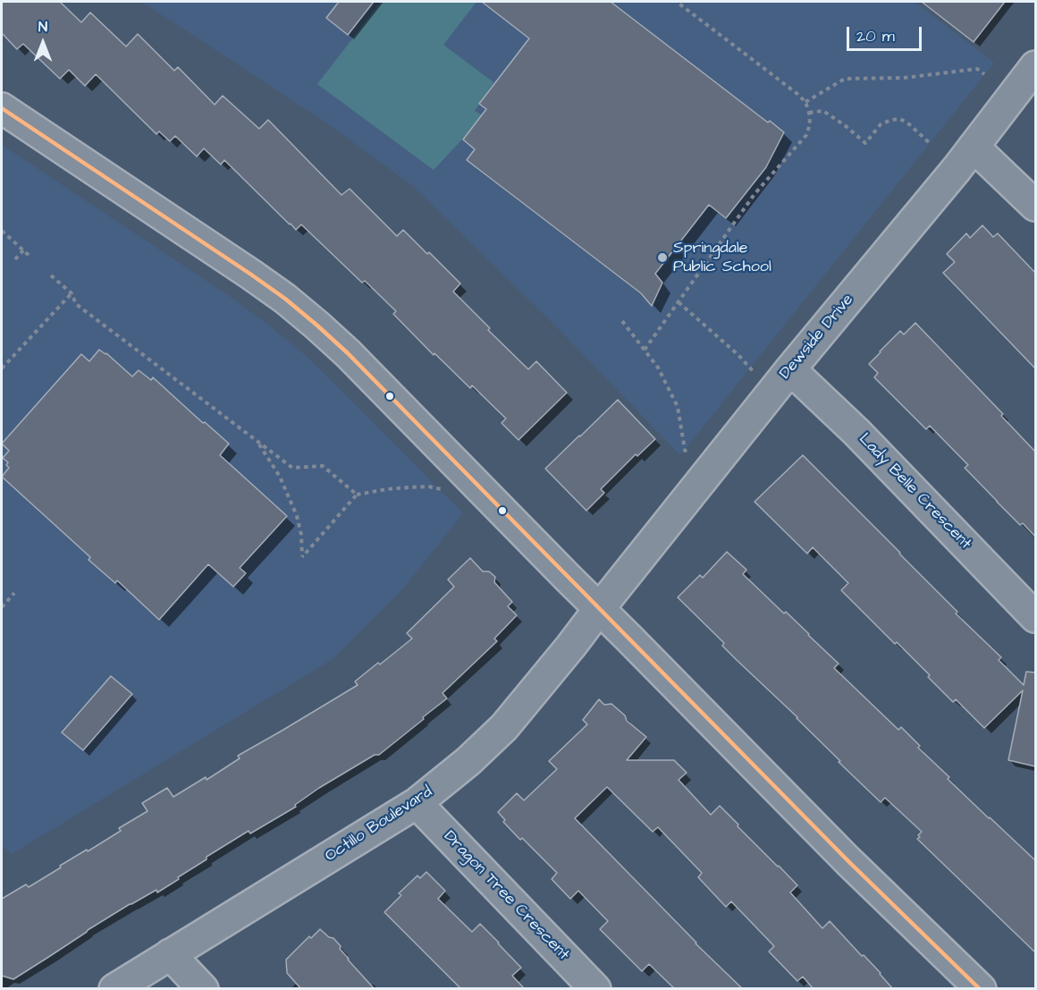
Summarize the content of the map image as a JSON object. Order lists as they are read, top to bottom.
{
  "streets": {
    "street": [
      "Dewside Drive",
      "Lady Belle Crescent",
      "Octillo Boulevard",
      "Dragon Tree Crescent"
    ]
  },
  "crossings": [
    ["Dewside Drive", "Lady Belle Crescent"],
    ["Dewside Drive", "Octillo Boulevard"],
    ["Octillo Boulevard", "Dragon Tree Crescent"]
  ],
  "places": ["Springdale Public School"],
  "scale_bar": "20 m",
  "north": "top"
}
